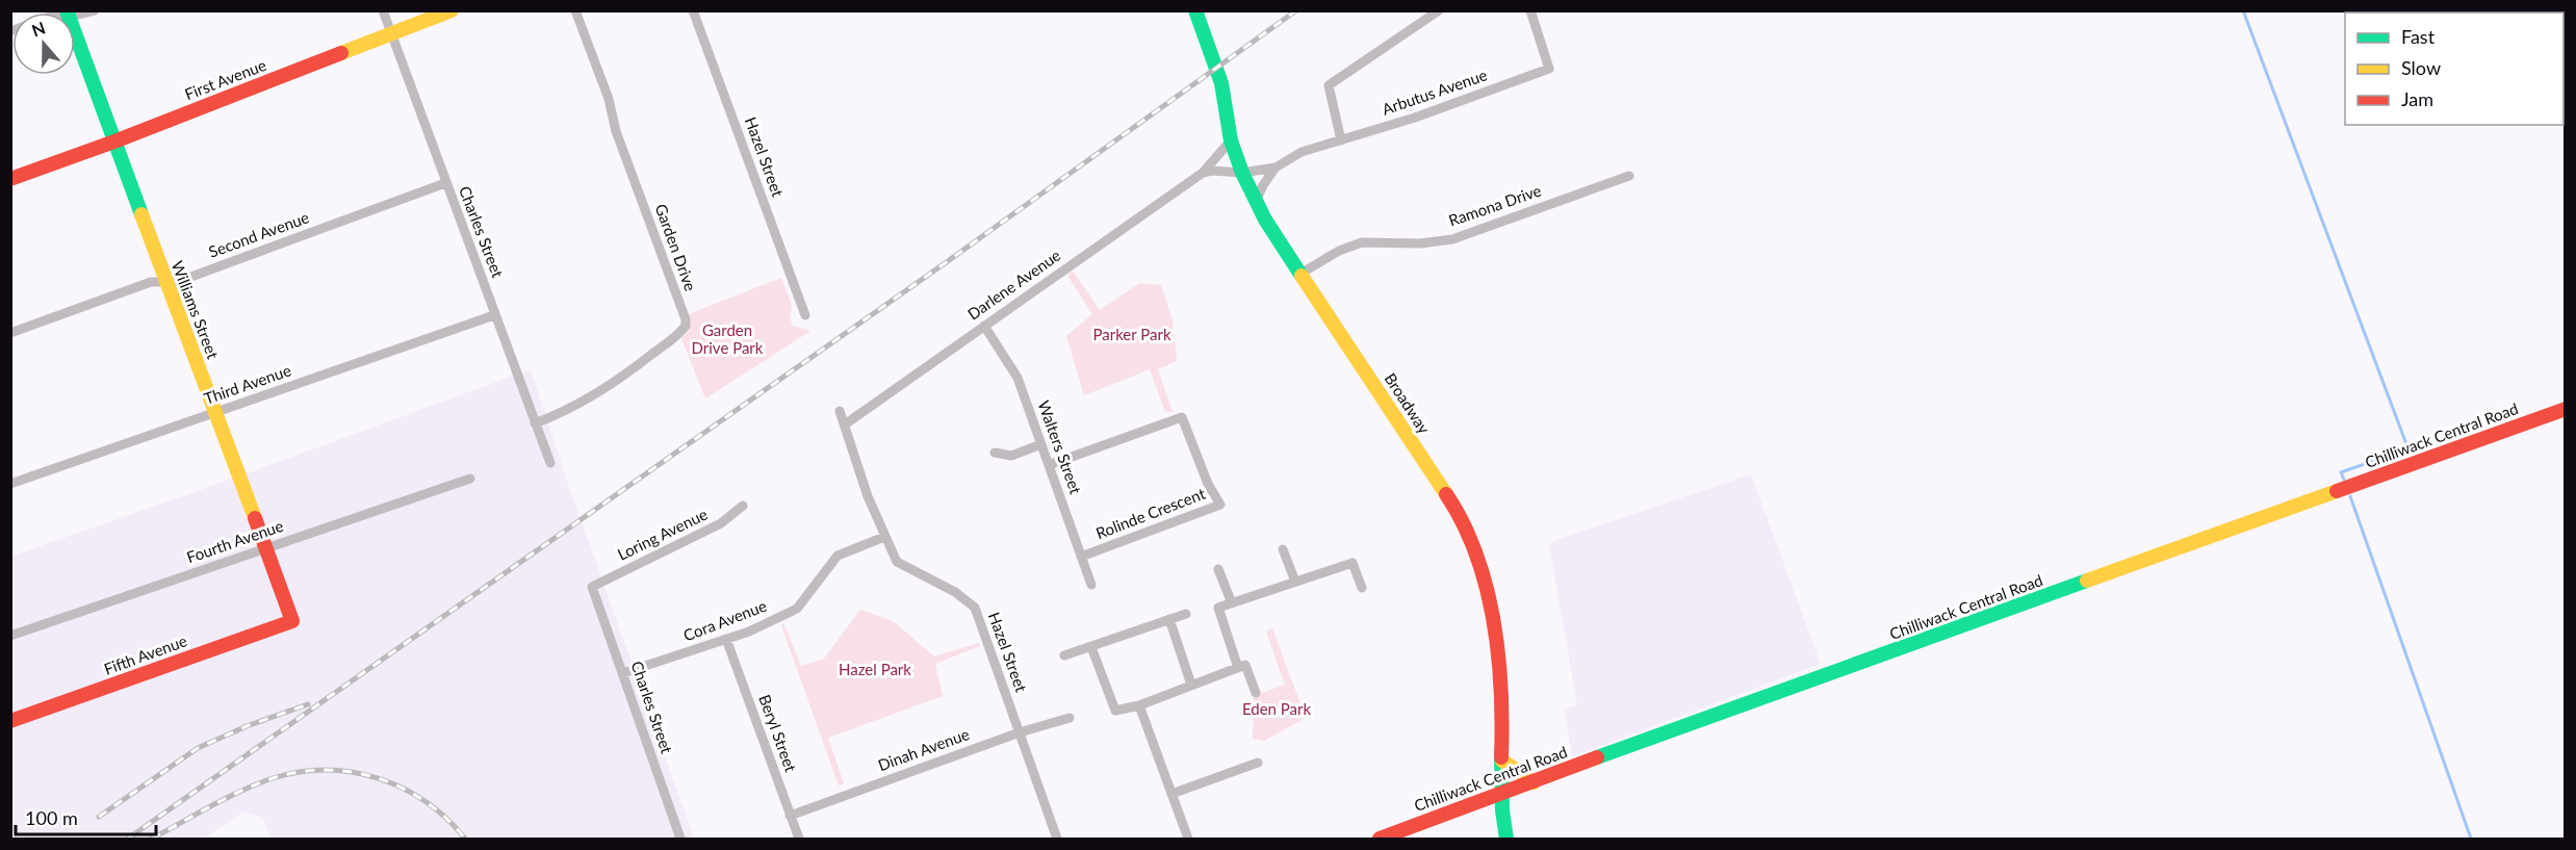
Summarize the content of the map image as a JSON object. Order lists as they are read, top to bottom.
{
  "streets": {
    "street": [
      "First Avenue",
      "Arbutus Avenue",
      "Hazel Street",
      "Ramona Drive",
      "Charles Street",
      "Second Avenue",
      "Garden Drive",
      "Darlene Avenue",
      "Williams Street",
      "Third Avenue",
      "Broadway",
      "Chilliwack Central Road",
      "Walters Street",
      "Rolinde Crescent",
      "Loring Avenue",
      "Fourth Avenue",
      "Cora Avenue",
      "Fifth Avenue",
      "Beryl Street",
      "Dinah Avenue"
    ]
  },
  "crossings": [
    ["First Avenue", "Charles Street"],
    ["First Avenue", "Williams Street"],
    ["Arbutus Avenue", "Broadway"],
    ["Hazel Street", "Darlene Avenue"],
    ["Hazel Street", "Cora Avenue"],
    ["Hazel Street", "Dinah Avenue"],
    ["Ramona Drive", "Broadway"],
    ["Charles Street", "Second Avenue"],
    ["Charles Street", "Garden Drive"],
    ["Charles Street", "Third Avenue"],
    ["Charles Street", "Loring Avenue"],
    ["Charles Street", "Cora Avenue"],
    ["Second Avenue", "Williams Street"],
    ["Darlene Avenue", "Broadway"],
    ["Darlene Avenue", "Walters Street"],
    ["Williams Street", "Third Avenue"],
    ["Williams Street", "Fourth Avenue"],
    ["Williams Street", "Fifth Avenue"],
    ["Broadway", "Chilliwack Central Road"],
    ["Walters Street", "Rolinde Crescent"],
    ["Cora Avenue", "Beryl Street"],
    ["Beryl Street", "Dinah Avenue"]
  ],
  "parks": [
    "Garden Drive Park",
    "Parker Park",
    "Hazel Park",
    "Eden Park"
  ],
  "legend": ["Fast", "Slow", "Jam"],
  "scale_bar": "100 m",
  "north": "top"
}
